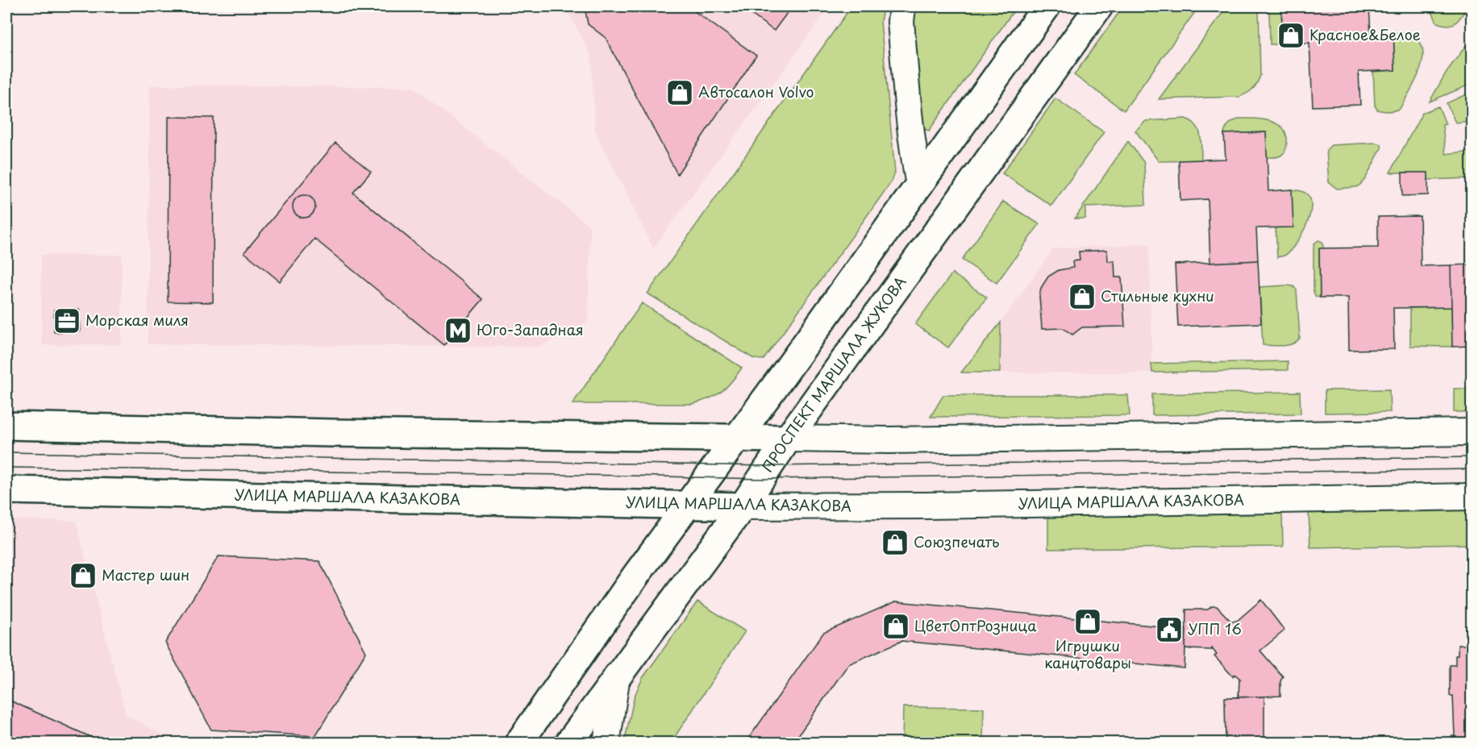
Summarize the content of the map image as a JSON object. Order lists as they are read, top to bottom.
{
  "streets": {
    "main road": ["ПРОСПЕКТ МАРШАЛА ЖУКОВА", "УЛИЦА МАРШАЛА КАЗАКОВА"]
  },
  "crossings": [
    ["ПРОСПЕКТ МАРШАЛА ЖУКОВА", "УЛИЦА МАРШАЛА КАЗАКОВА"]
  ],
  "places": {
    "shop": [
      "Красное&Белое",
      "Автосалон Volvo",
      "Стильные кухни",
      "Союзпечать",
      "Мастер шин",
      "Игрушки канцтовары",
      "ЦветОптРозница"
    ],
    "office": ["Морская миля"],
    "metro station": ["Юго-Западная"],
    "public building": ["УПП 16"]
  }
}
